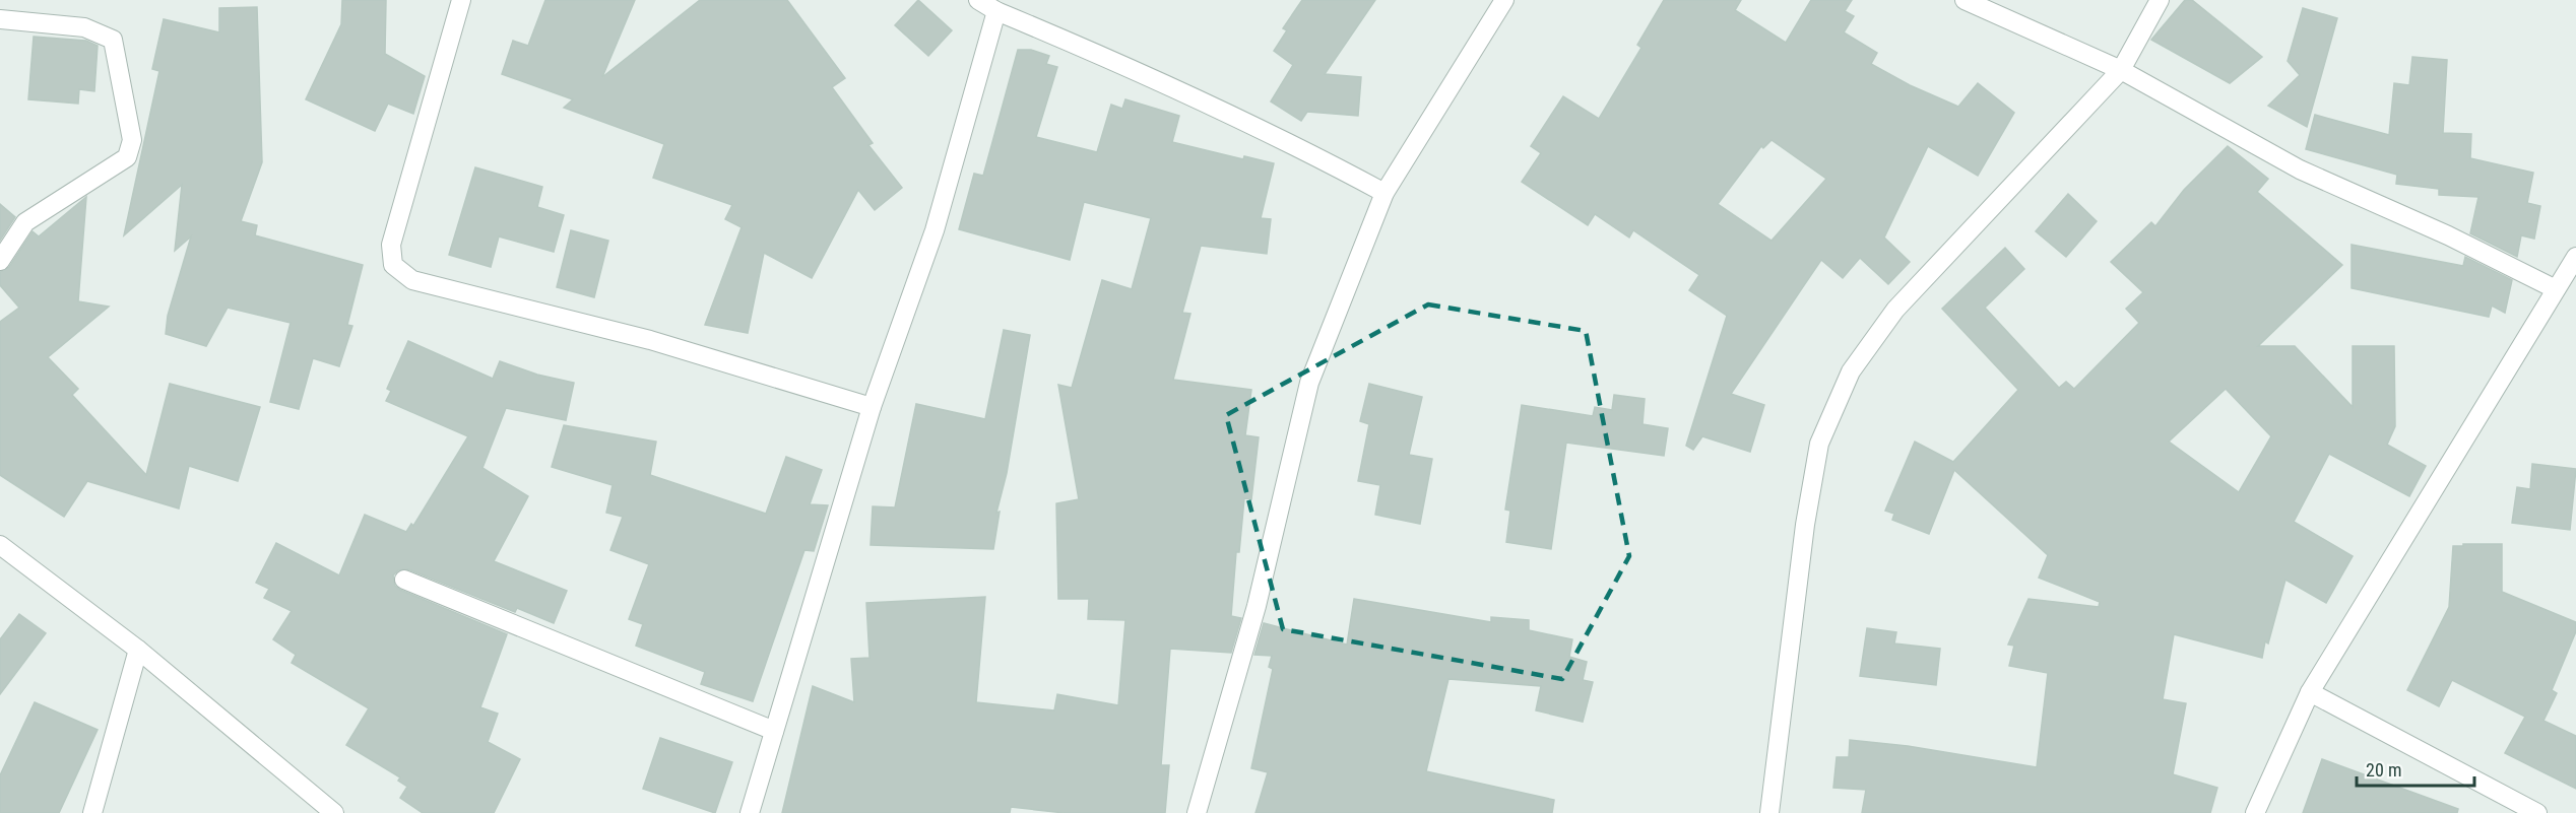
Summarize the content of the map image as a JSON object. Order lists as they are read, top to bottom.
{
  "scale_bar": "20 m"
}
